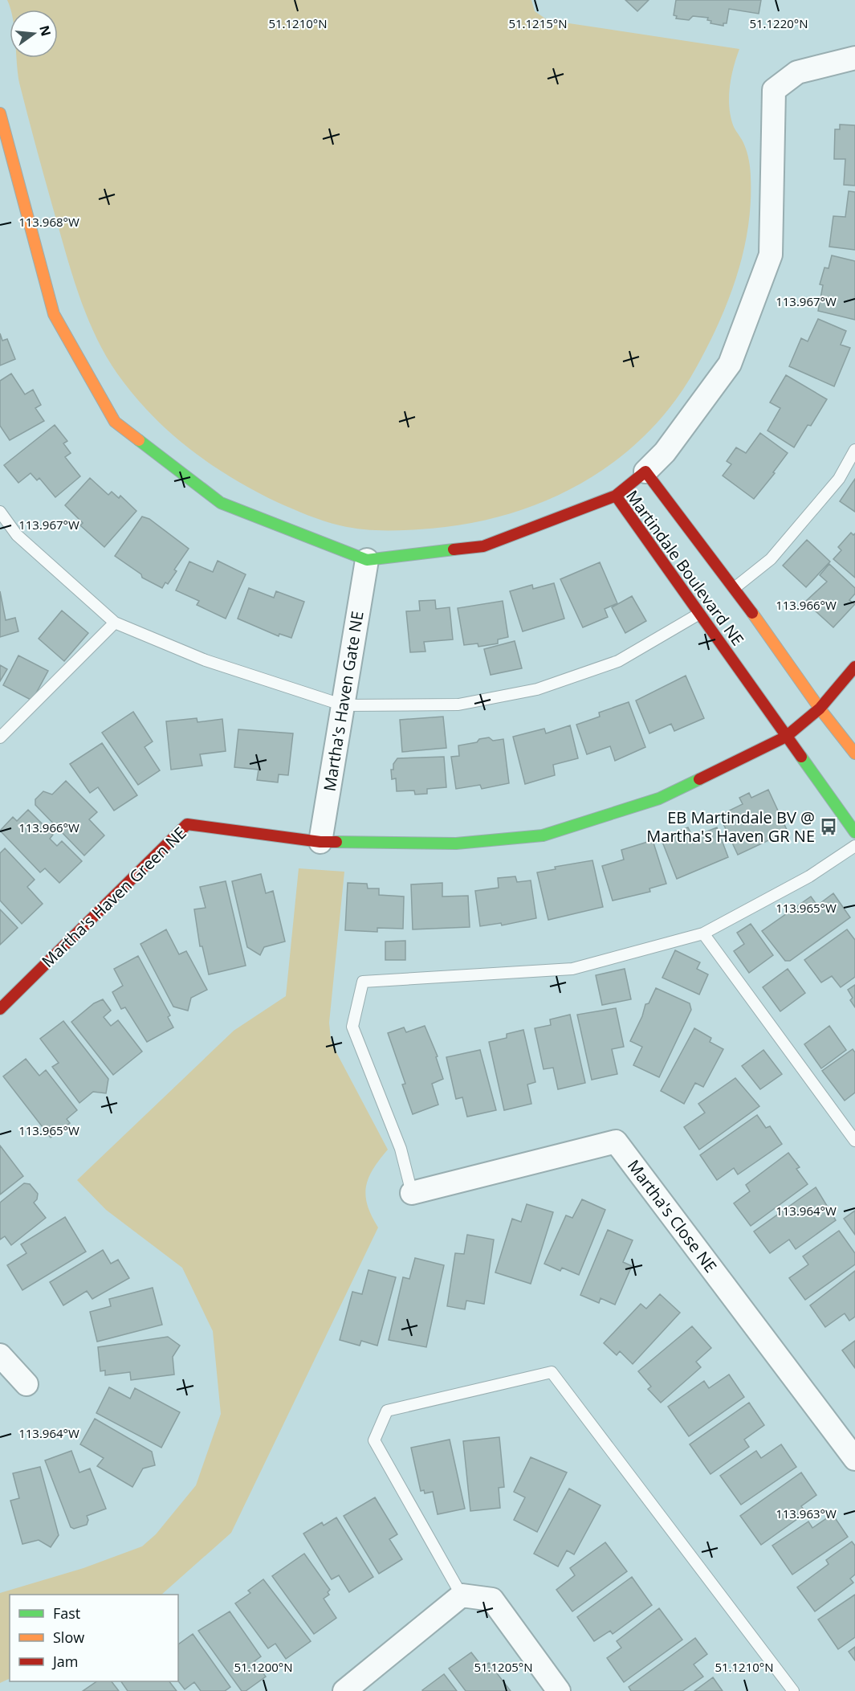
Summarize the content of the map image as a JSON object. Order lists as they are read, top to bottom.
{
  "streets": {
    "street": [
      "Martindale Boulevard NE",
      "Martha's Haven Gate NE",
      "Martha's Haven Green NE",
      "Martha's Close NE"
    ]
  },
  "crossings": [
    ["Martindale Boulevard NE", "Martha's Haven Gate NE"],
    ["Martindale Boulevard NE", "Martha's Haven Green NE"],
    ["Martha's Haven Gate NE", "Martha's Haven Green NE"]
  ],
  "places": {
    "bus stop": ["EB Martindale BV @ Martha's Haven GR NE"]
  },
  "legend": ["Fast", "Slow", "Jam"],
  "north": "right",
  "coordinates": [
    "51.1210°N",
    "51.1215°N",
    "51.1220°N",
    "113.968°W",
    "113.967°W",
    "113.966°W",
    "113.965°W",
    "113.964°W",
    "113.963°W",
    "51.1200°N",
    "51.1205°N"
  ]
}
